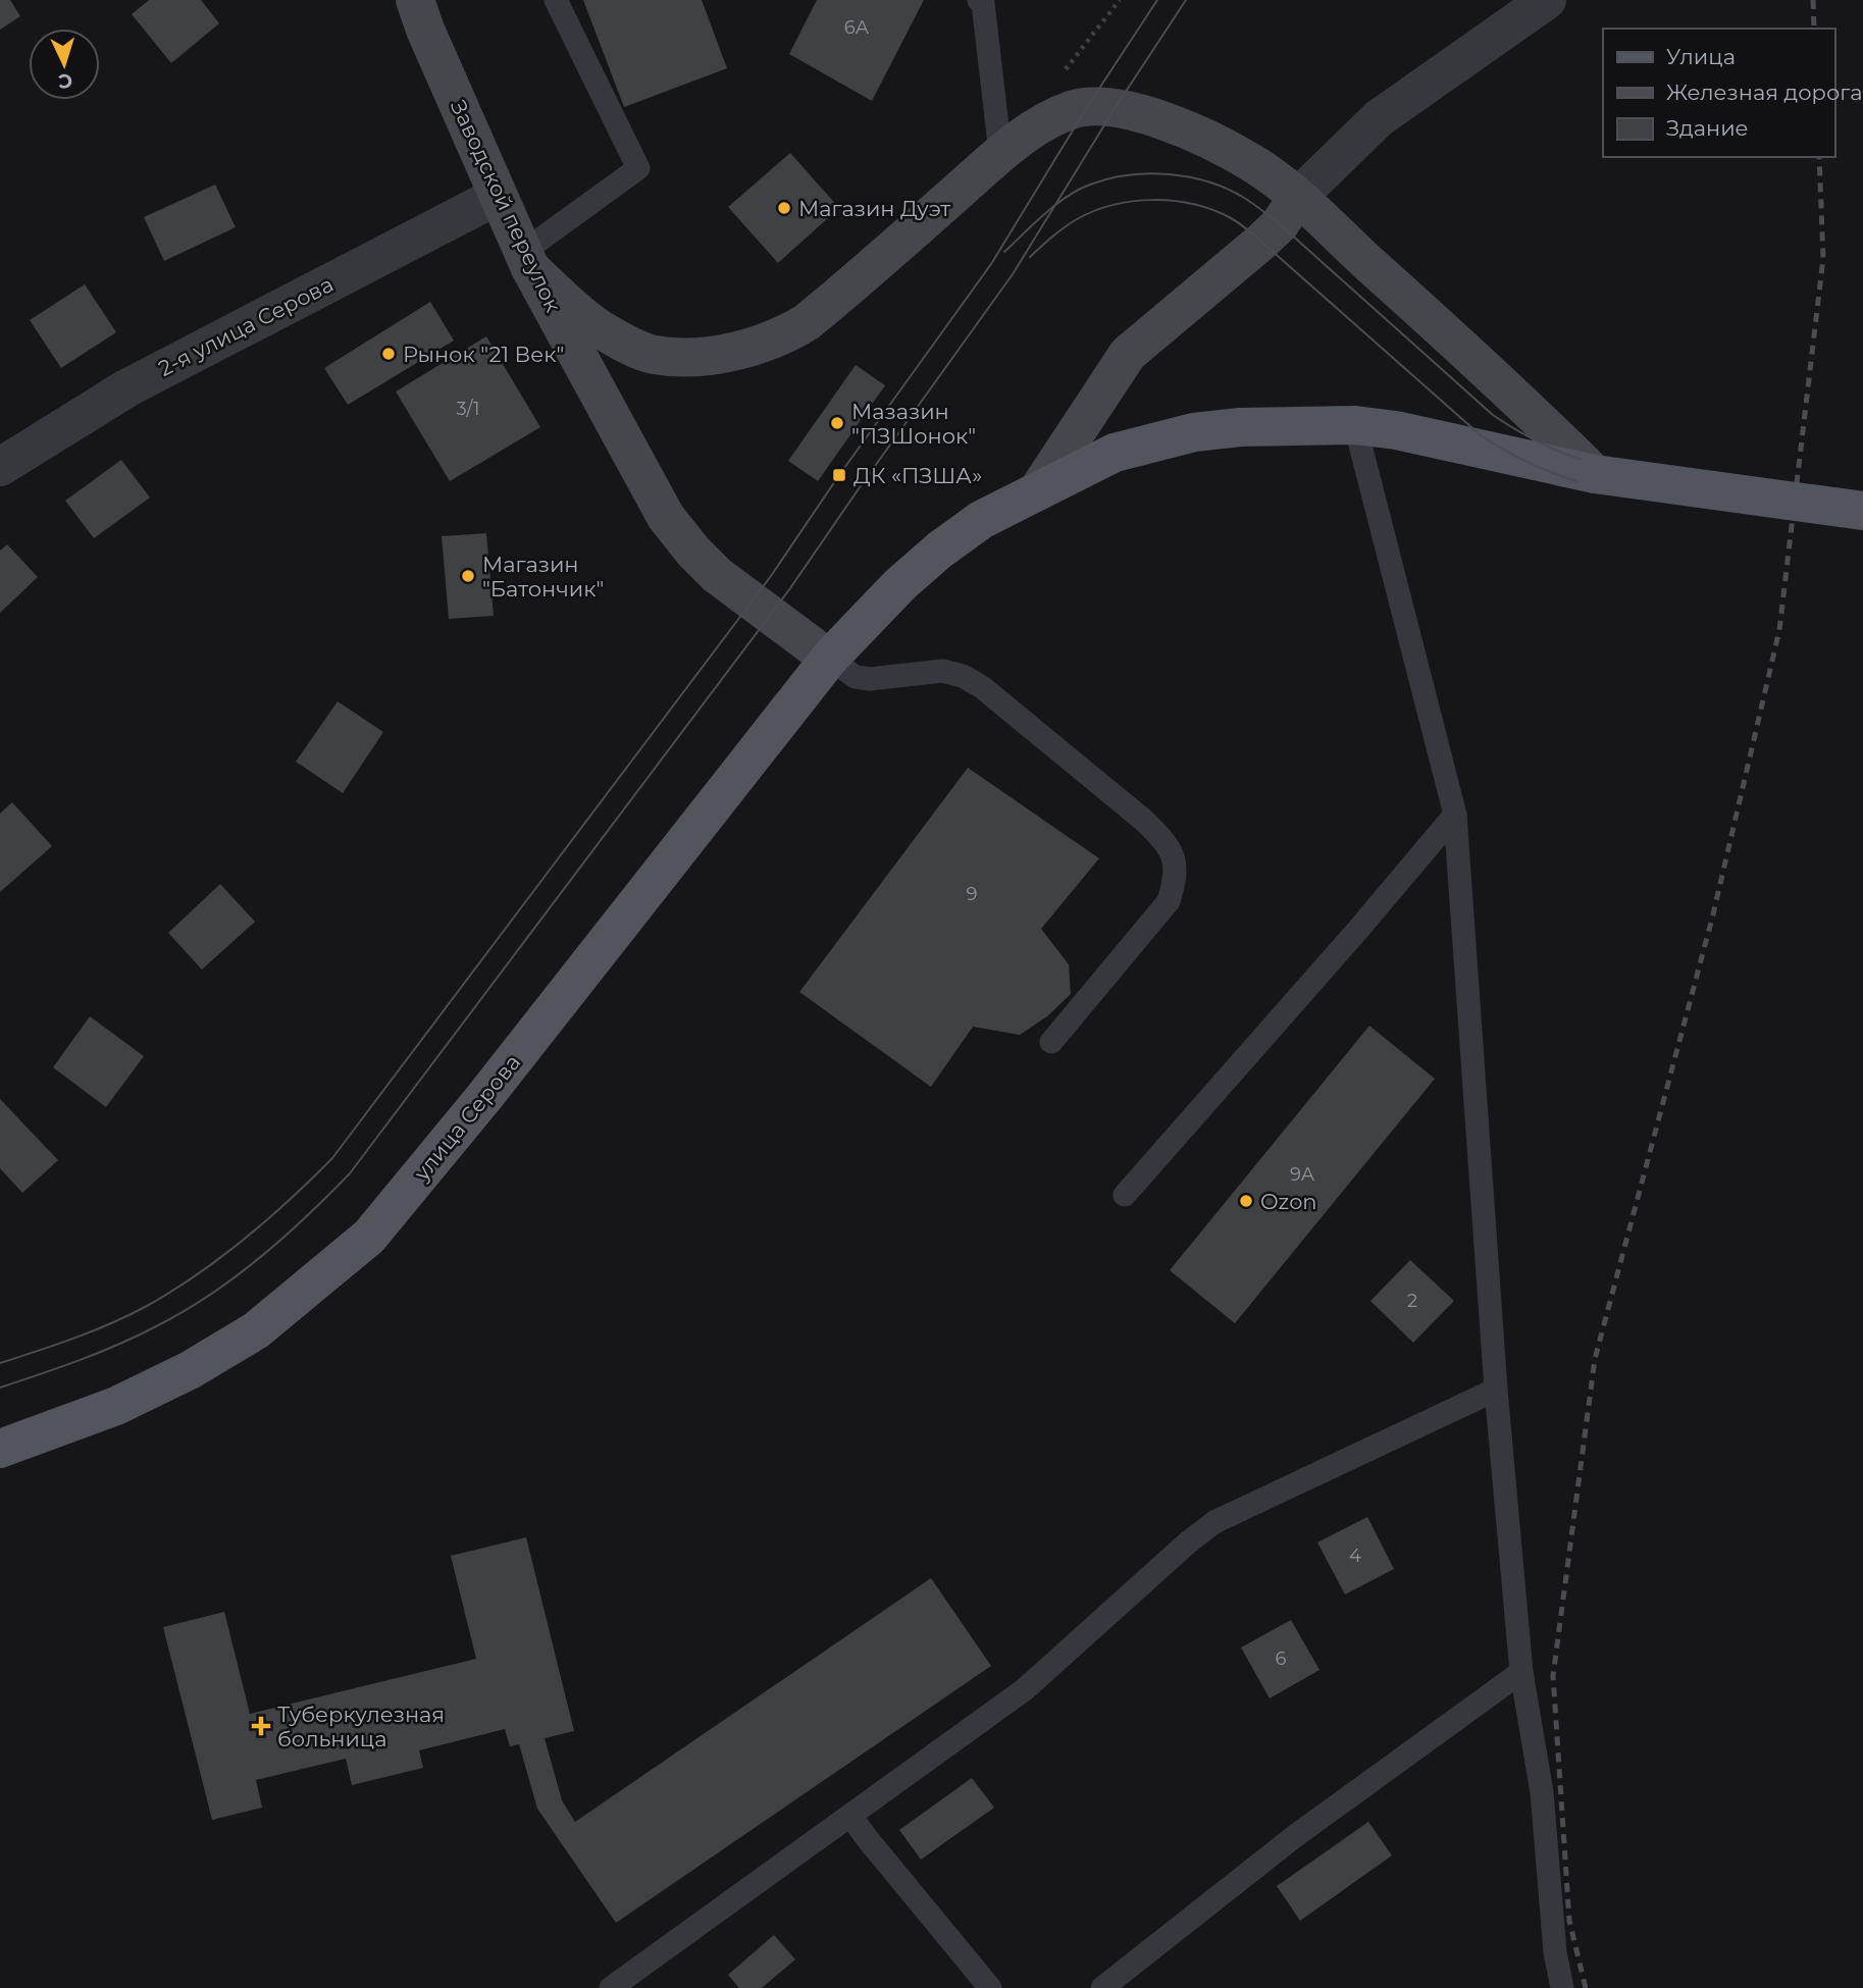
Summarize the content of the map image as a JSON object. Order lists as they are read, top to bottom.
{
  "streets": {
    "main road": ["Заводской переулок", "улица Серова"],
    "street": ["2-я улица Серова"]
  },
  "crossings": [
    ["Заводской переулок", "2-я улица Серова"],
    ["Заводской переулок", "улица Серова"]
  ],
  "places": {
    "other": [
      "Магазин Дуэт",
      "Рынок \"21 Век\"",
      "Мазазин \"ПЗШонок\"",
      "Магазин \"Батончик\"",
      "Ozon"
    ],
    "transit": ["ДК «ПЗША»"],
    "health": ["Туберкулезная больница"]
  },
  "house_numbers": [
    "6А",
    "3/1",
    "9",
    "9А",
    "2",
    "4",
    "6"
  ],
  "legend": ["Улица", "Железная дорога", "Здание"],
  "north": "bottom"
}
